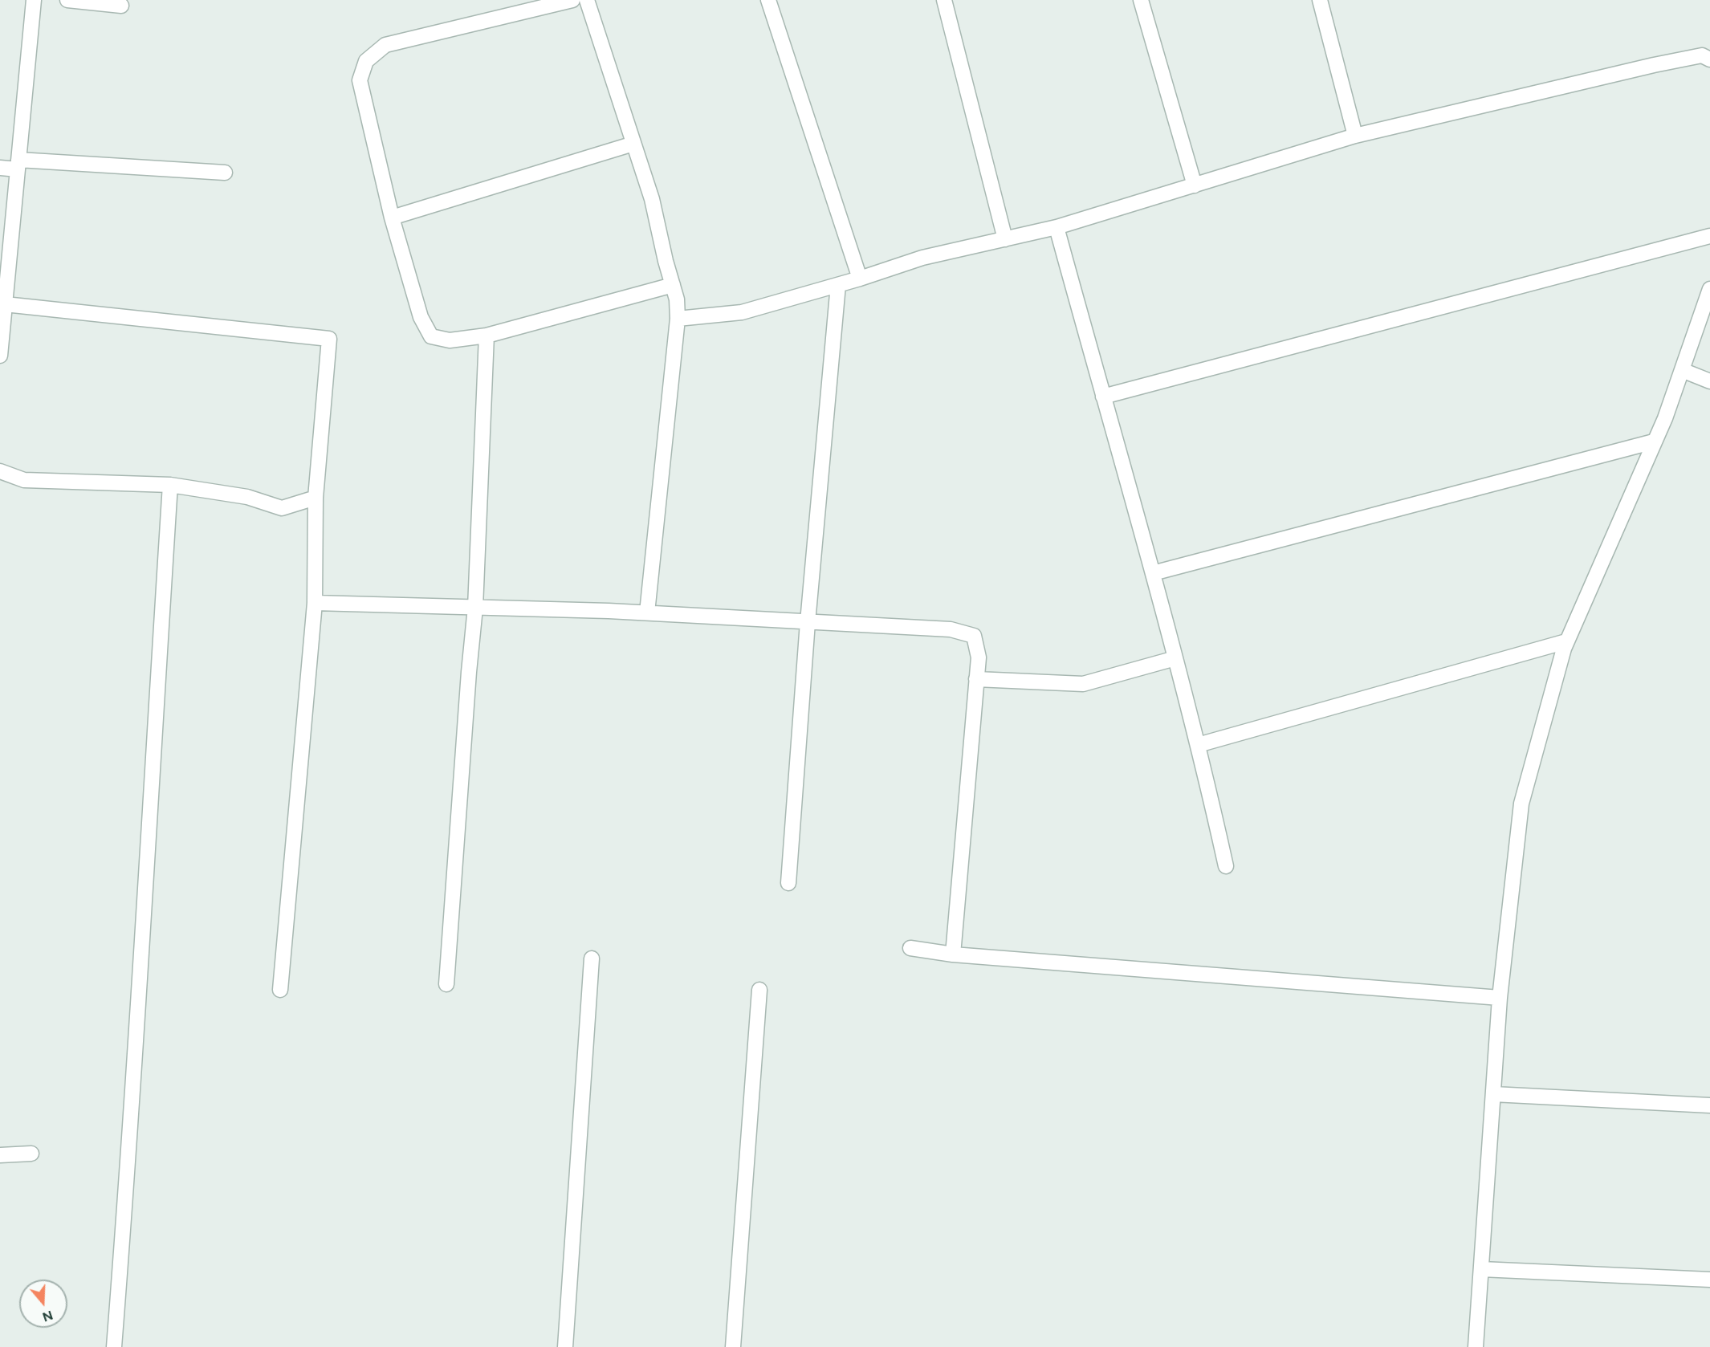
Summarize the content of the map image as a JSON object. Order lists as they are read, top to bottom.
{
  "north": "bottom"
}
